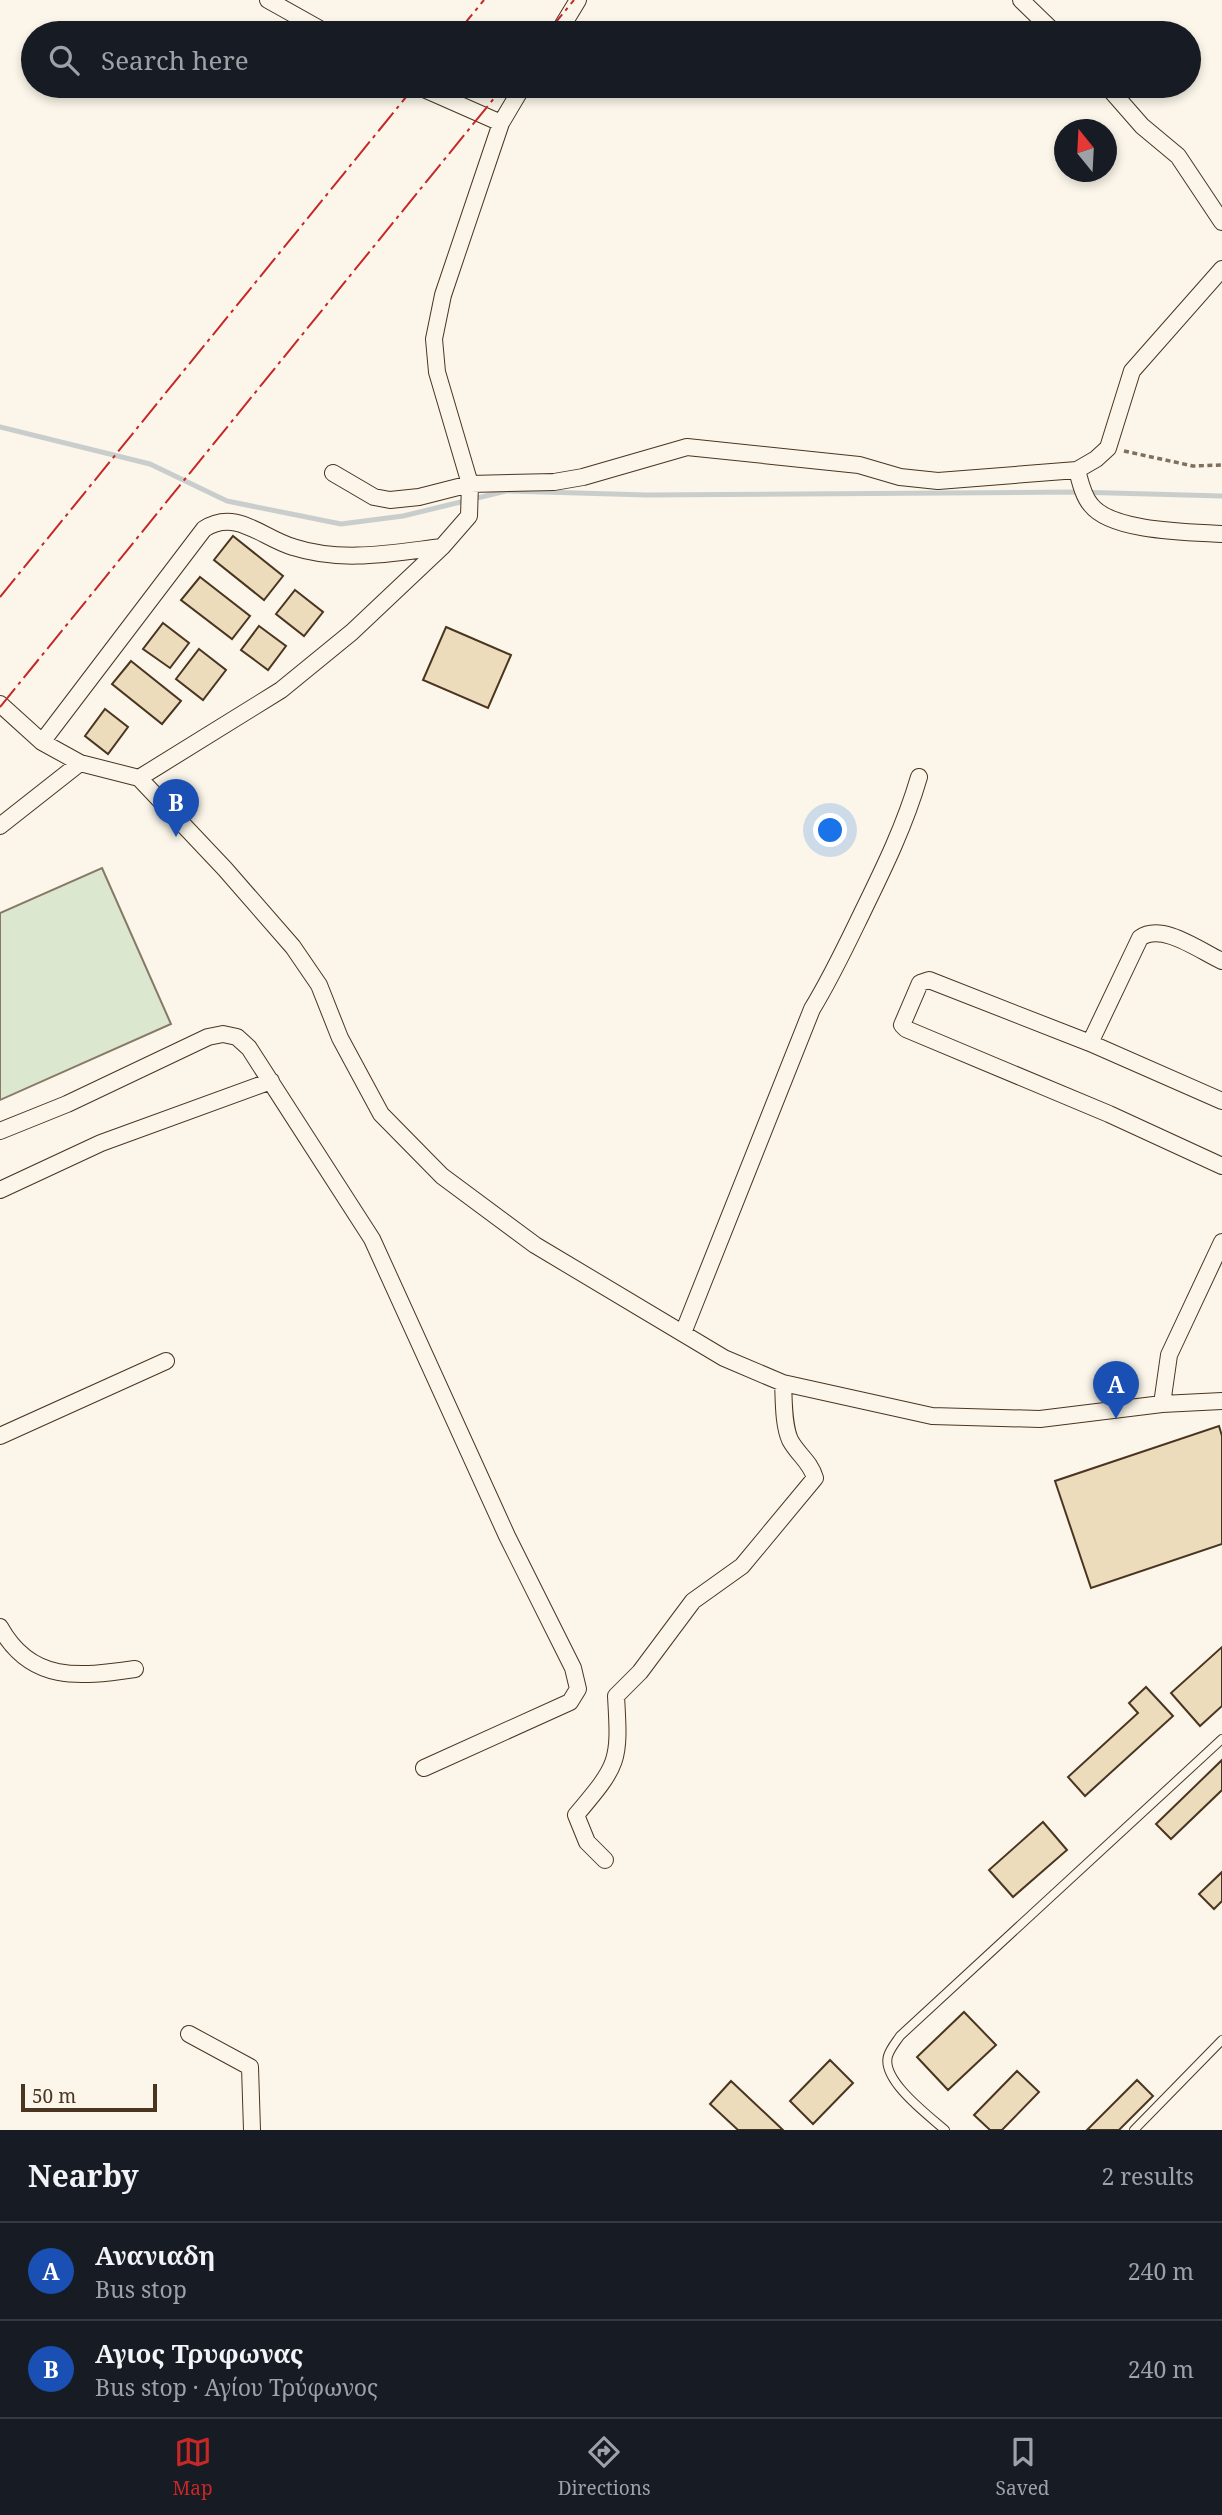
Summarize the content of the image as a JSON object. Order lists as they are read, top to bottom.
{
  "scale_bar": "50 m",
  "north": "top",
  "page": {
    "search": "Search here",
    "pins": ["B", "A"],
    "scale": "50 m",
    "heading": ["Nearby", "2 results"],
    "list": [
      {
        "mark": "A",
        "name": "Ανανιαδη",
        "note": "Bus stop",
        "value": "240 m"
      },
      {
        "mark": "B",
        "name": "Αγιος Τρυφωνας",
        "note": "Bus stop · Αγίου Τρύφωνος",
        "value": "240 m"
      }
    ],
    "nav": ["Map", "Directions", "Saved"]
  }
}
